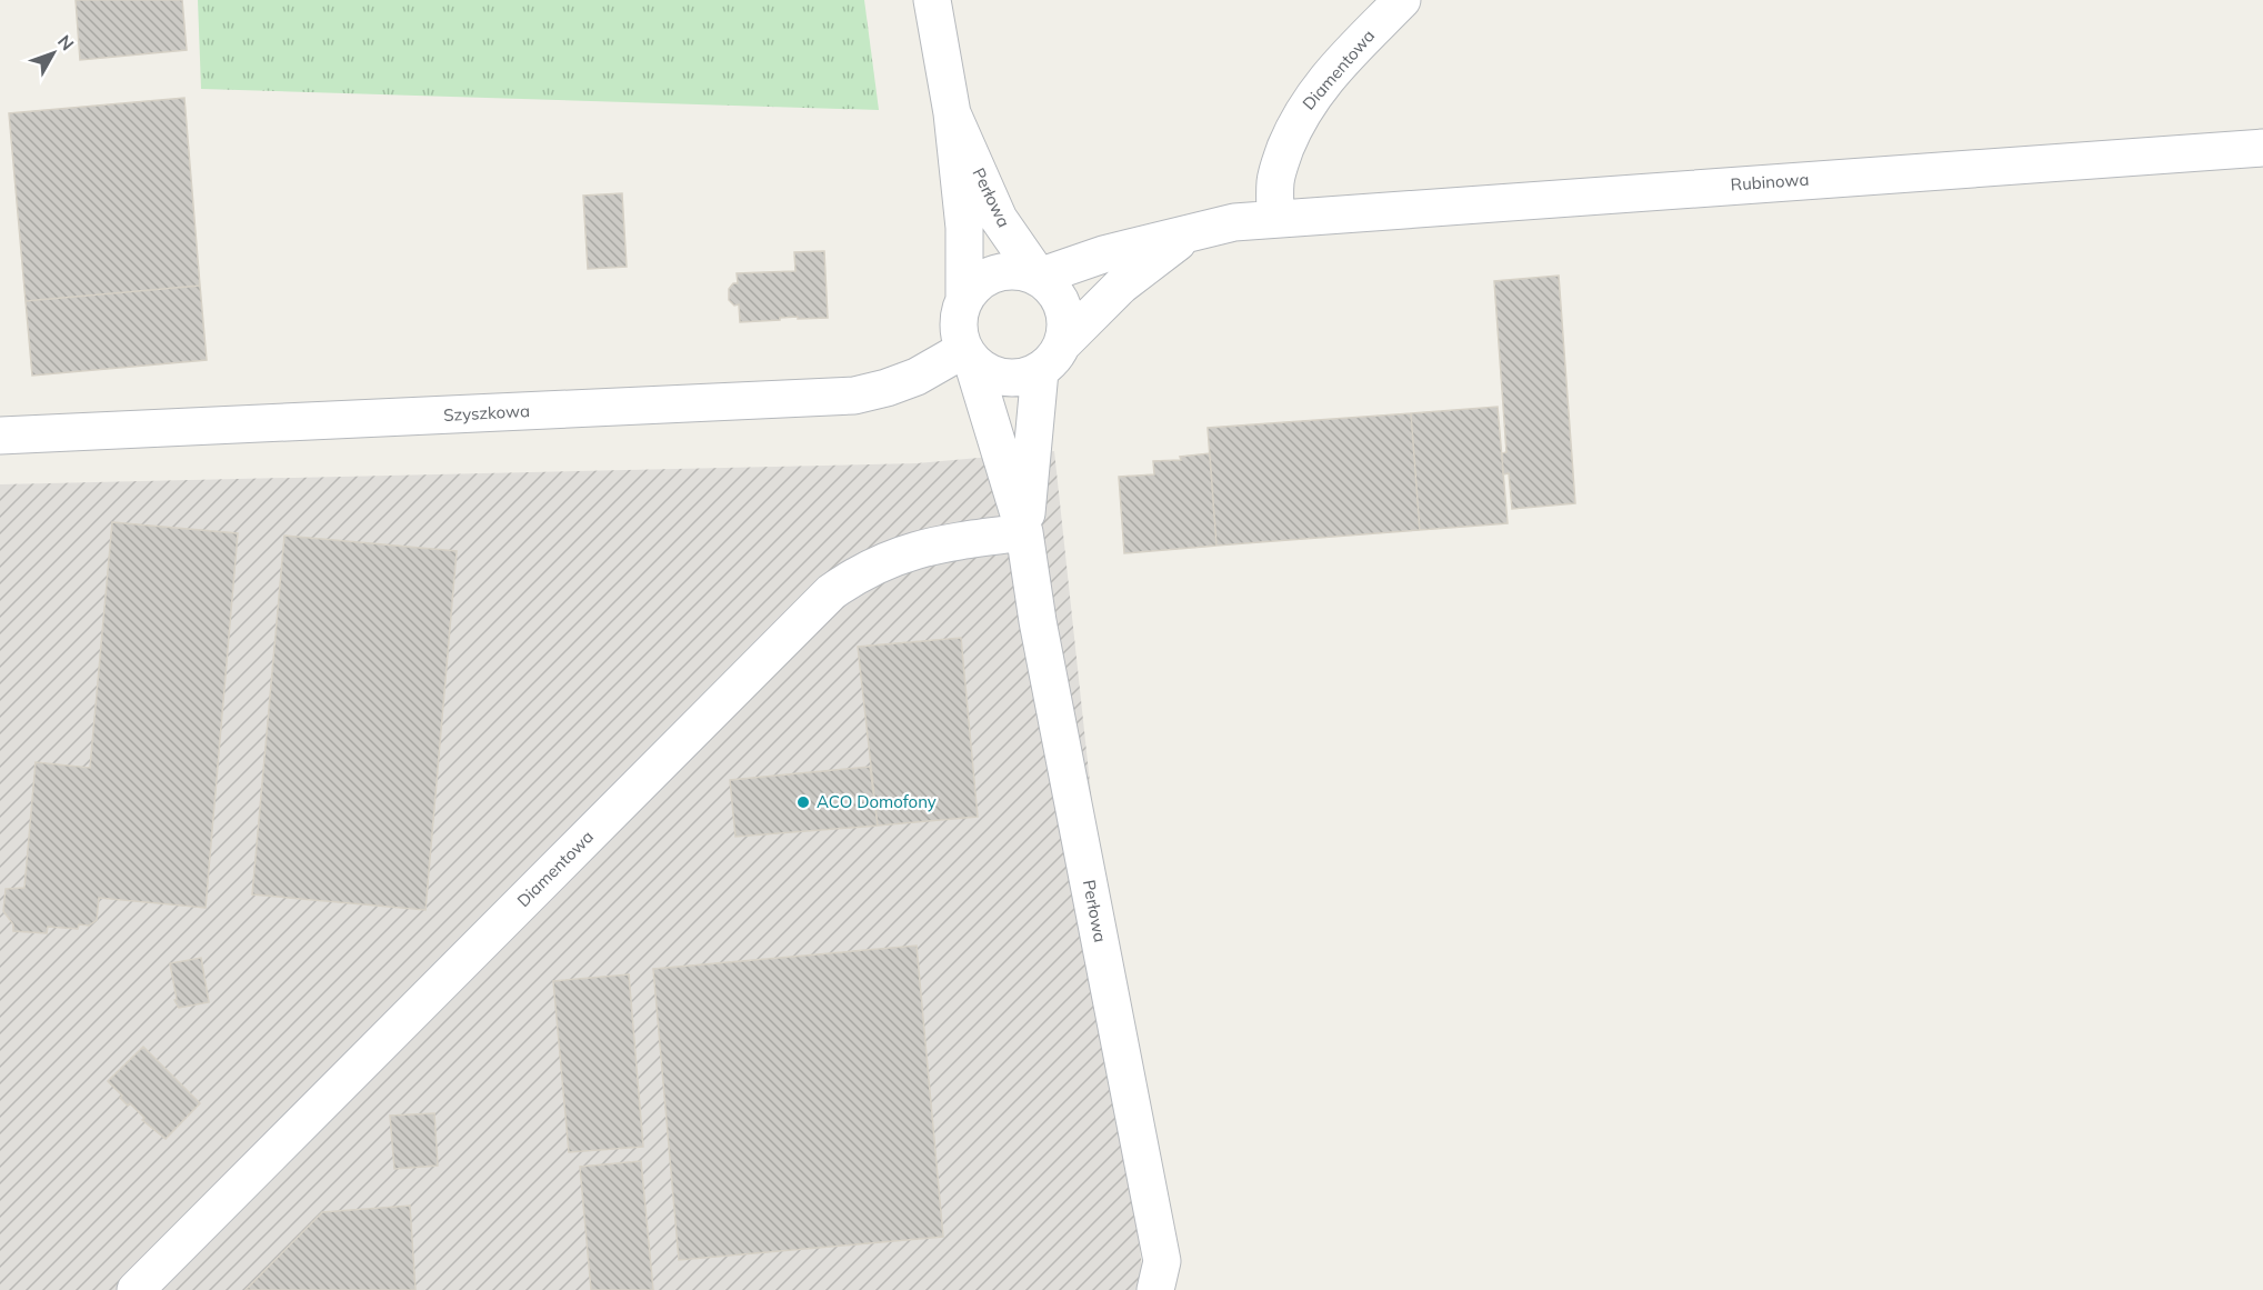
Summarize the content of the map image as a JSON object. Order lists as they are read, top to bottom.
{
  "streets": {
    "street": [
      "Diamentowa",
      "Rubinowa",
      "Perłowa",
      "Szyszkowa"
    ]
  },
  "crossings": [
    ["Diamentowa", "Rubinowa"],
    ["Diamentowa", "Perłowa"],
    ["Perłowa", "Szyszkowa"]
  ],
  "places": ["ACO Domofony"],
  "north": "top right"
}
